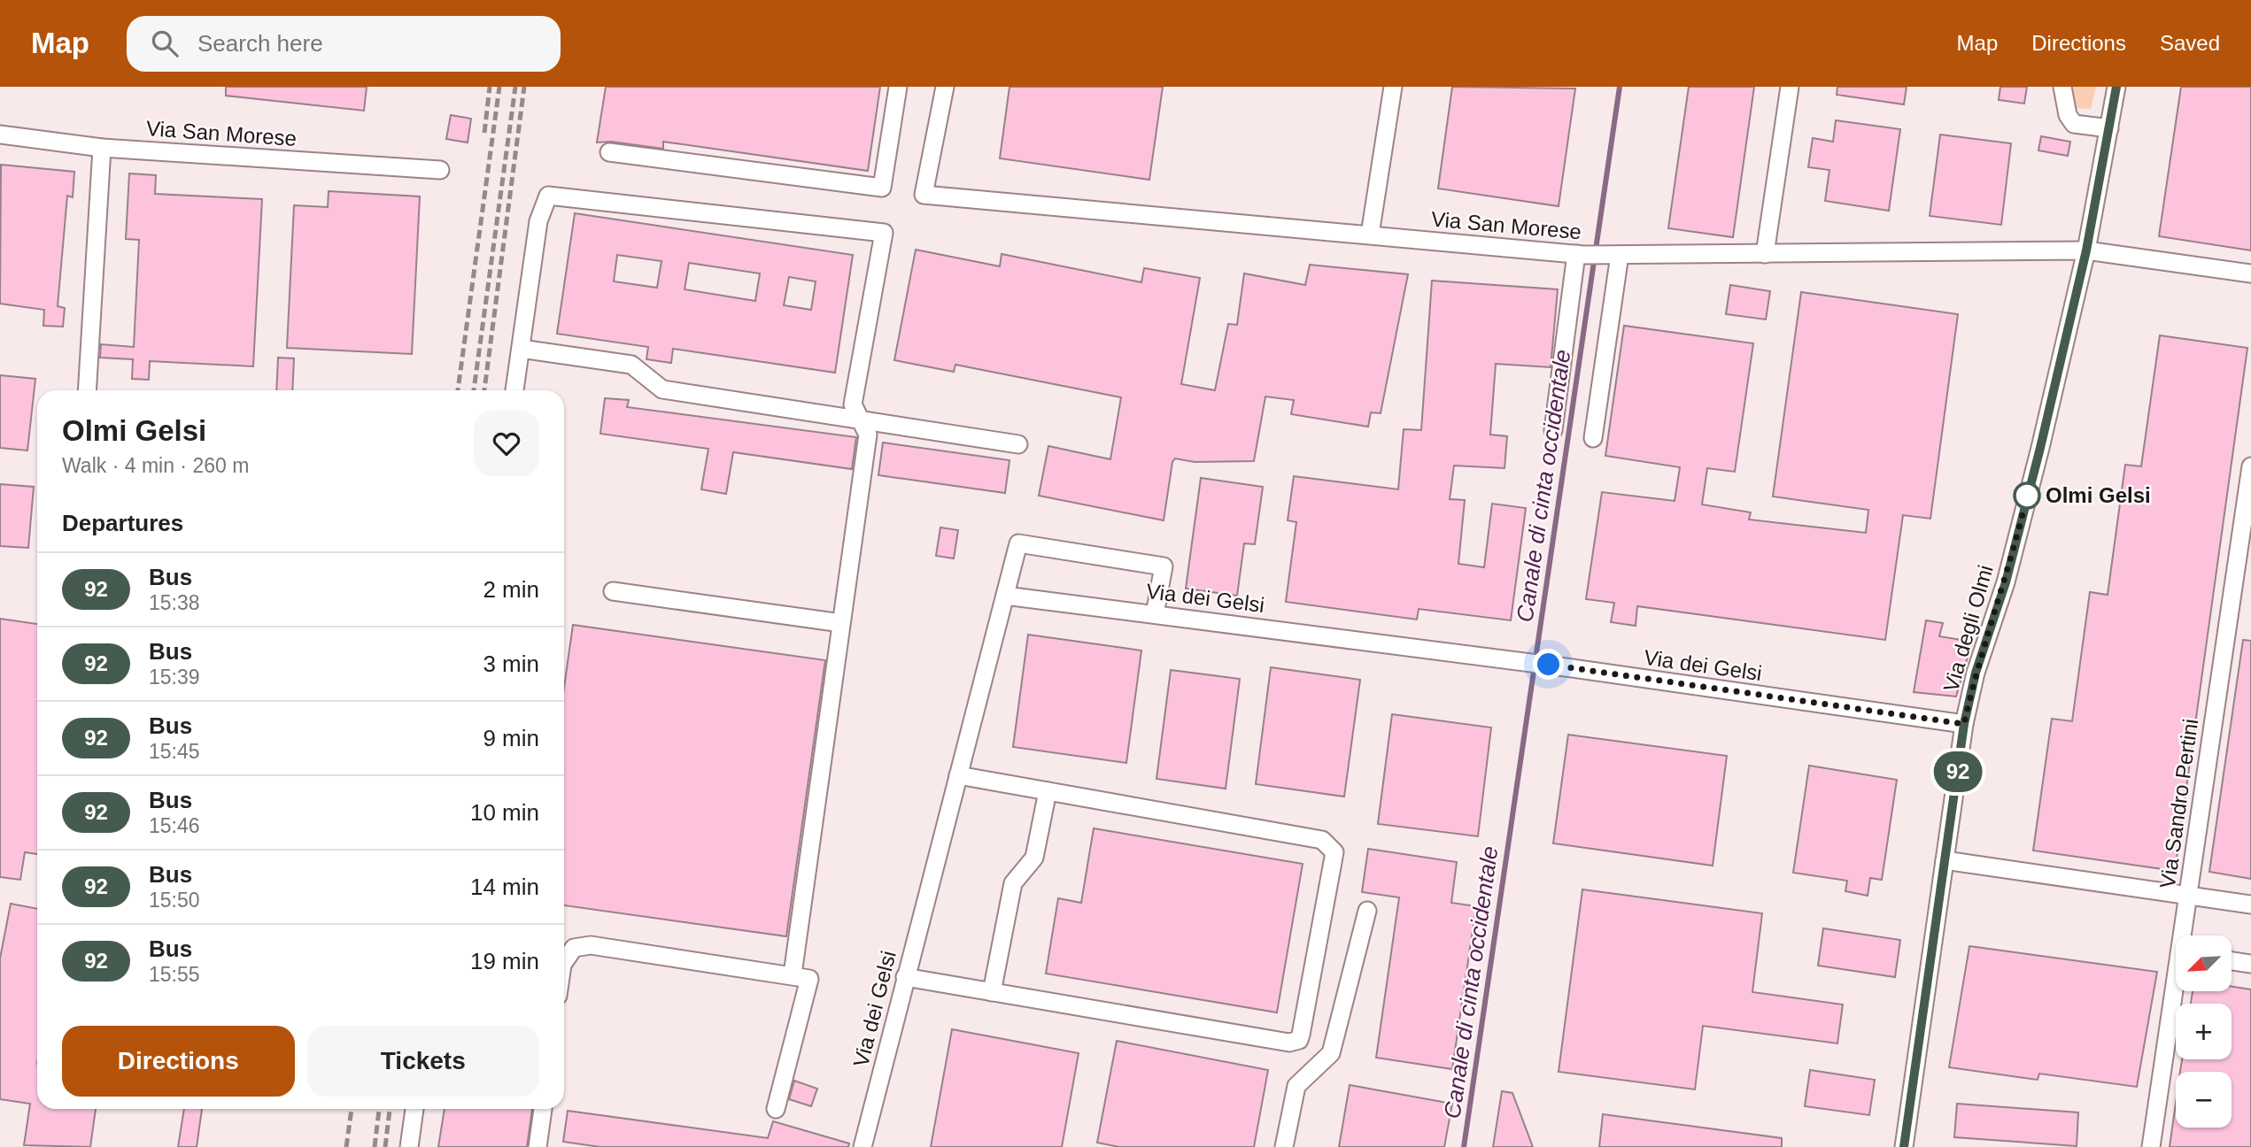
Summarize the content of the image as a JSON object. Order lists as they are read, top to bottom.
{
  "streets": {
    "street": [
      "Via San Morese",
      "Via dei Gelsi",
      "Via degli Olmi",
      "Via Sandro Pertini"
    ]
  },
  "crossings": [
    ["Via San Morese", "Via degli Olmi"],
    ["Via dei Gelsi", "Via degli Olmi"]
  ],
  "water": ["Canale di cinta occidentale"],
  "places": ["Olmi Gelsi"],
  "lines": ["bus line 92"],
  "north": "bottom left",
  "page": {
    "header": "Map",
    "search": "Search here",
    "nav": ["Map", "Directions", "Saved"],
    "on_map": "92",
    "heading": [
      ["Olmi Gelsi", "Walk · 4 min · 260 m"],
      "Departures"
    ],
    "list": [
      {
        "mark": "92",
        "name": "Bus",
        "note": "15:38",
        "value": "2 min"
      },
      {
        "mark": "92",
        "name": "Bus",
        "note": "15:39",
        "value": "3 min"
      },
      {
        "mark": "92",
        "name": "Bus",
        "note": "15:45",
        "value": "9 min"
      },
      {
        "mark": "92",
        "name": "Bus",
        "note": "15:46",
        "value": "10 min"
      },
      {
        "mark": "92",
        "name": "Bus",
        "note": "15:50",
        "value": "14 min"
      },
      {
        "mark": "92",
        "name": "Bus",
        "note": "15:55",
        "value": "19 min"
      }
    ],
    "map_buttons": ["+", "−"],
    "buttons": ["Directions", "Tickets"]
  }
}
